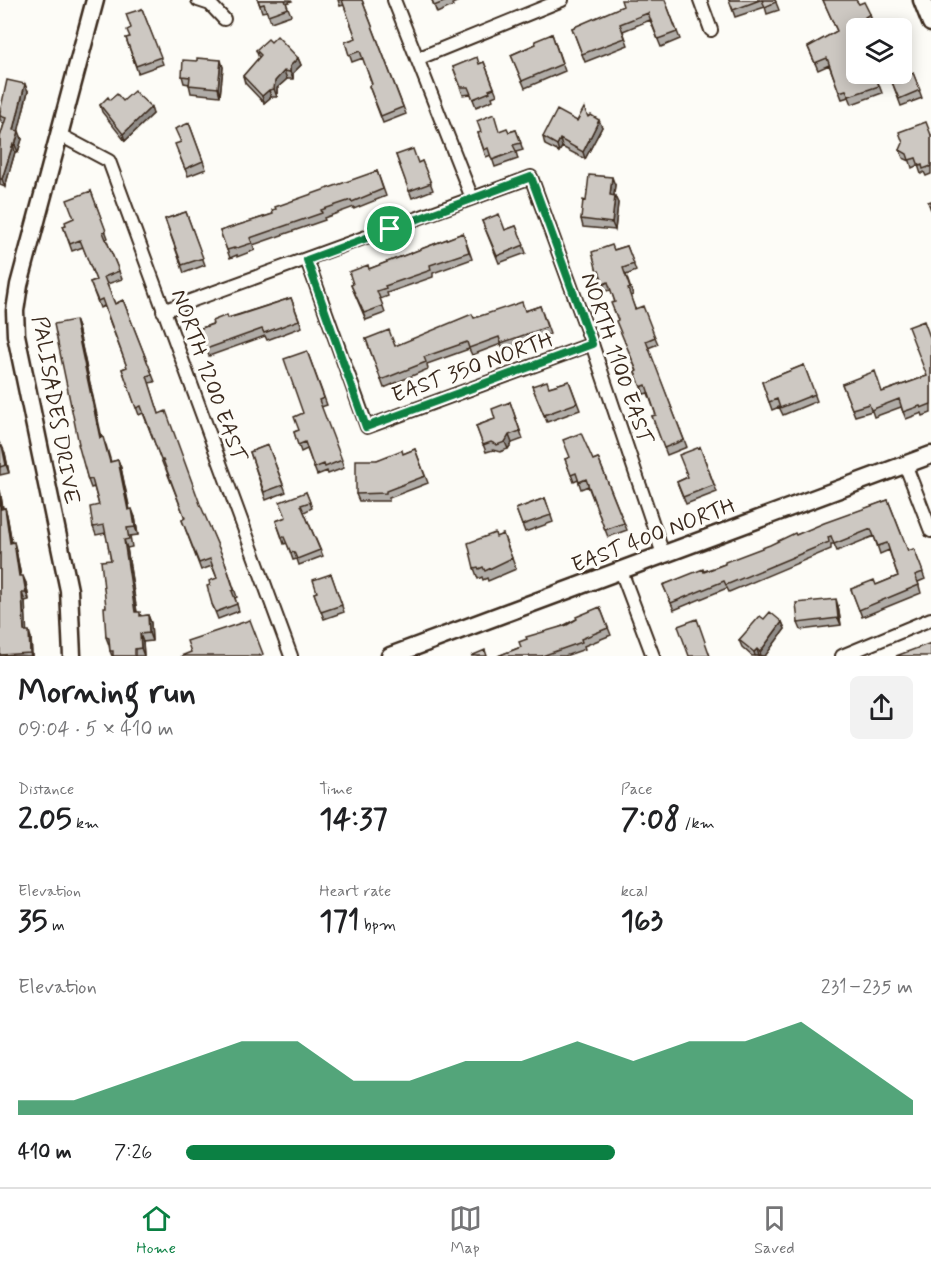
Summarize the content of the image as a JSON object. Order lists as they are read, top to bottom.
{
  "streets": {
    "street": [
      "NORTH 1100 EAST",
      "EAST 350 NORTH",
      "NORTH 1200 EAST",
      "PALISADES DRIVE",
      "EAST 400 NORTH"
    ]
  },
  "crossings": [
    ["NORTH 1100 EAST", "EAST 350 NORTH"],
    ["NORTH 1100 EAST", "EAST 400 NORTH"],
    ["NORTH 1200 EAST", "PALISADES DRIVE"]
  ],
  "page": {
    "heading": ["Morning run", "09:04 · 5 × 410 m"],
    "stats": [
      ["Distance", "2.05 km"],
      ["Time", "14:37"],
      ["Pace", "7:08 /km"],
      ["Elevation", "35 m"],
      ["Heart rate", "171 bpm"],
      ["kcal", "163"]
    ],
    "chart": ["Elevation", "231–235 m"],
    "list": [
      {
        "name": "410 m",
        "note": "7:26"
      }
    ],
    "tabs": ["Home", "Map", "Saved"]
  }
}
